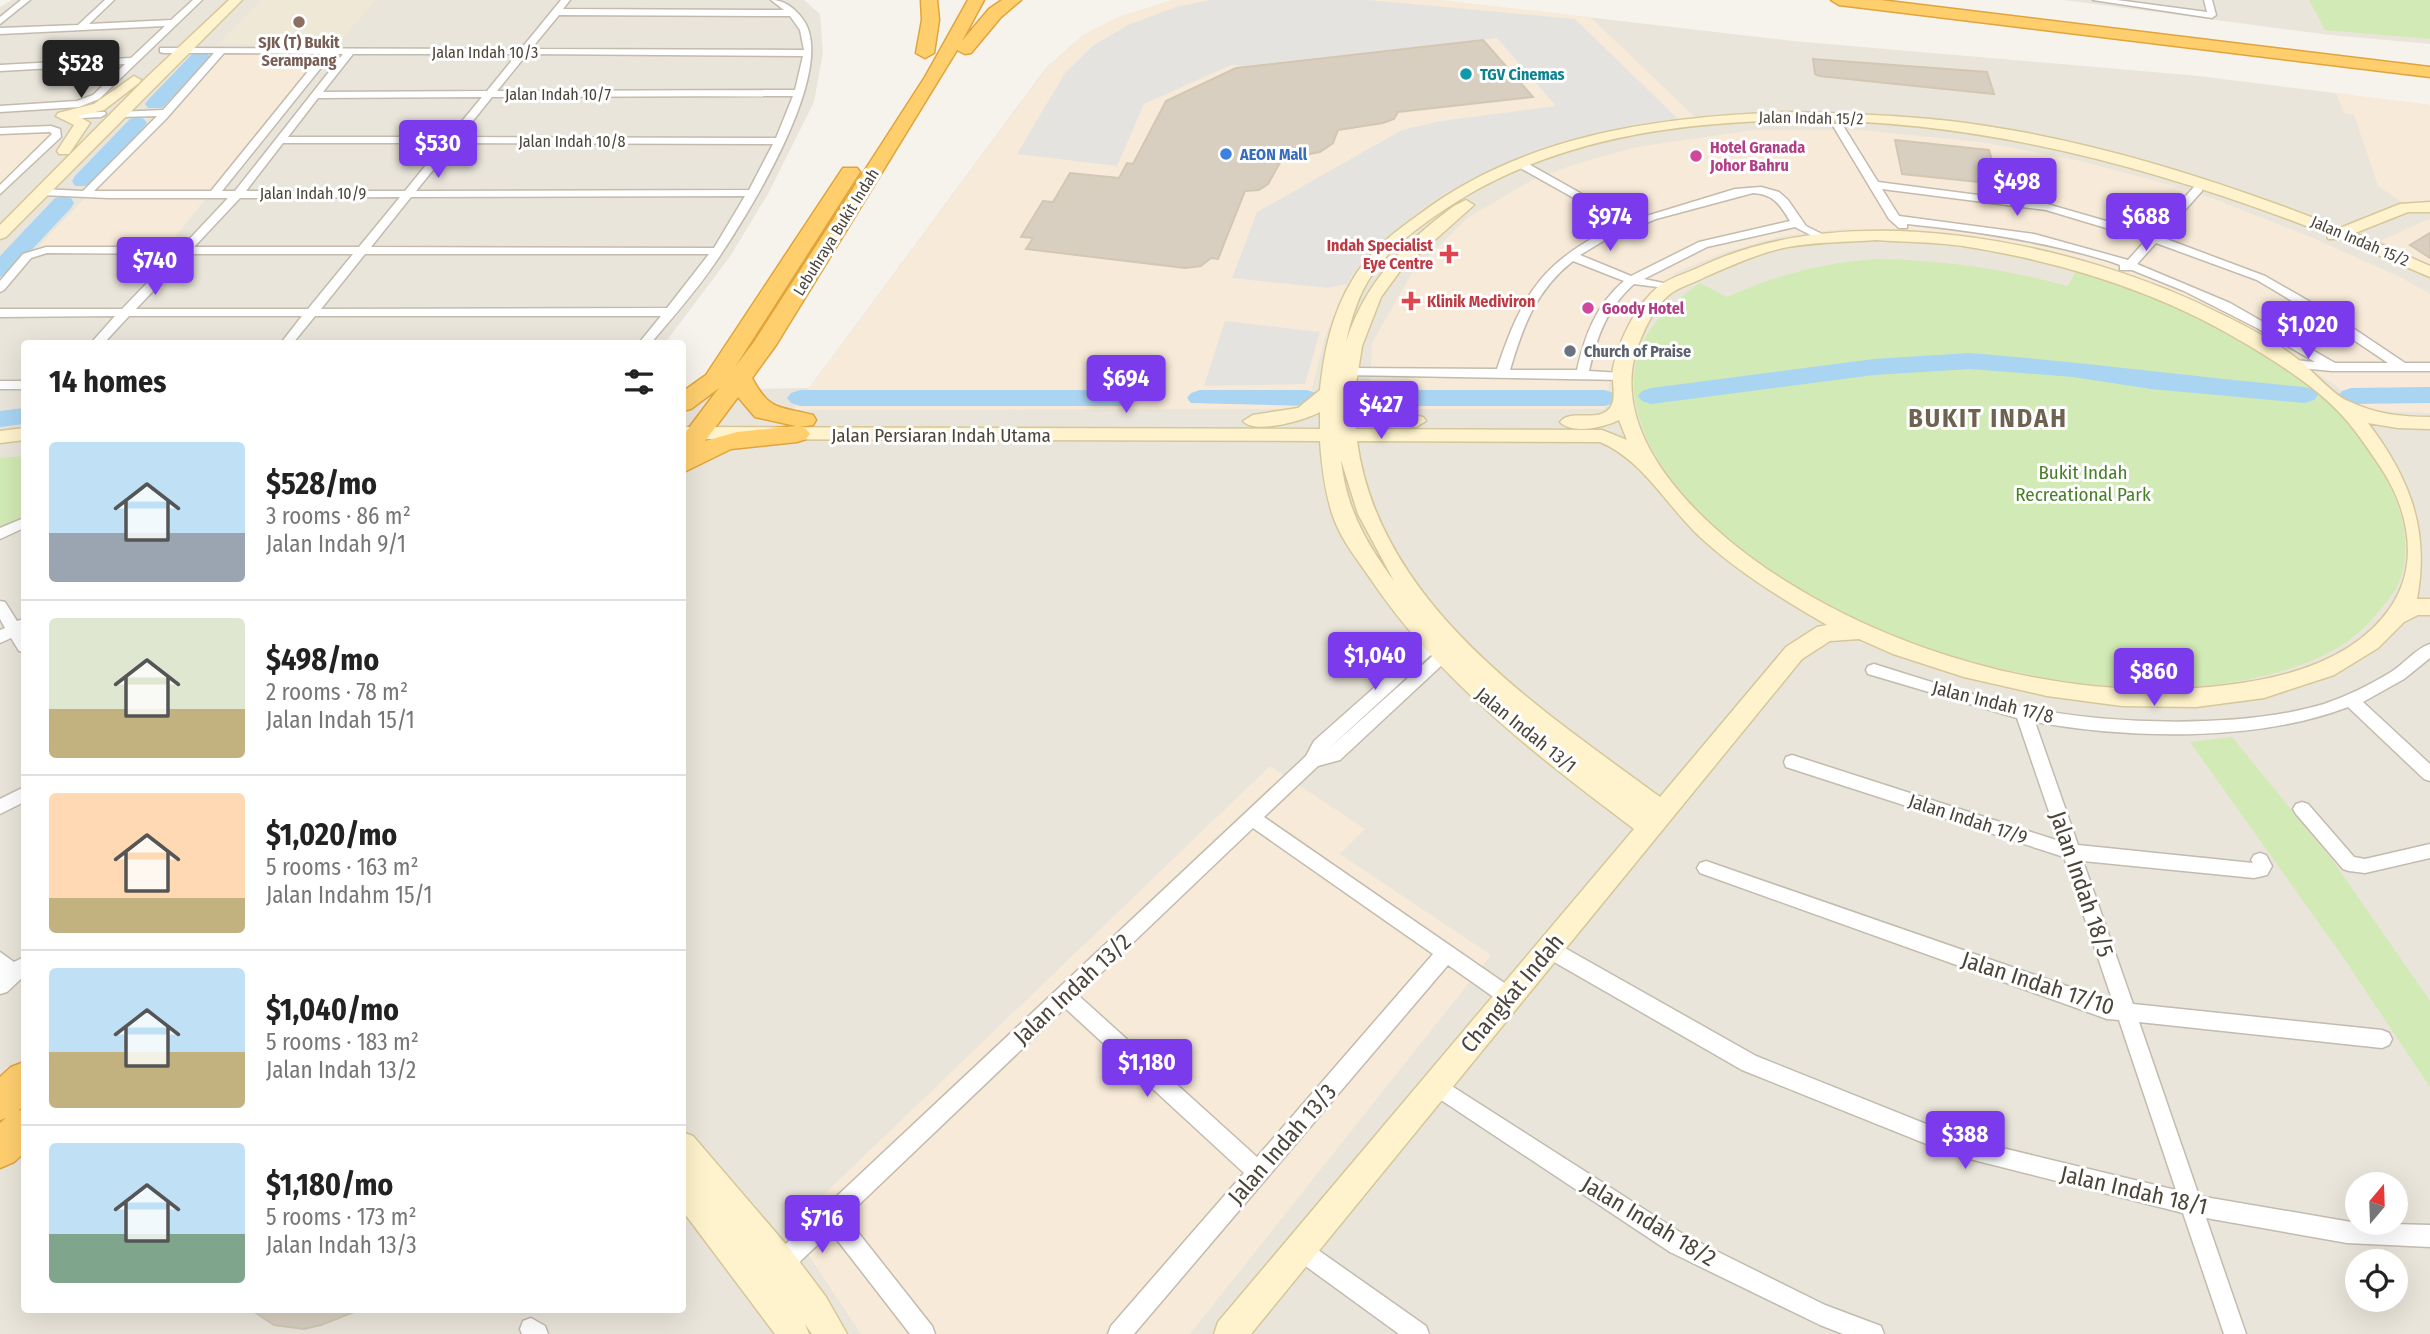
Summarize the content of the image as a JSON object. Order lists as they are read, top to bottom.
{
  "streets": {
    "highway": ["Lebuhraya Bukit Indah"],
    "main road": [
      "Jalan Indah 15/2",
      "Jalan Persiaran Indah Utama",
      "Jalan Indah 13/1",
      "Changkat Indah"
    ],
    "street": [
      "Jalan Indah 10/3",
      "Jalan Indah 10/7",
      "Jalan Indah 10/8",
      "Jalan Indah 10/9",
      "Jalan Indah 17/8",
      "Jalan Indah 17/9",
      "Jalan Indah 18/5",
      "Jalan Indah 17/10",
      "Jalan Indah 13/2",
      "Jalan Indah 13/3",
      "Jalan Indah 18/1",
      "Jalan Indah 18/2"
    ]
  },
  "crossings": [
    ["Jalan Indah 15/2", "Jalan Persiaran Indah Utama"],
    ["Jalan Indah 15/2", "Jalan Indah 13/1"],
    ["Lebuhraya Bukit Indah", "Jalan Persiaran Indah Utama"],
    ["Jalan Persiaran Indah Utama", "Jalan Indah 13/1"],
    ["Jalan Persiaran Indah Utama", "Changkat Indah"],
    ["Jalan Indah 17/8", "Jalan Indah 18/5"],
    ["Jalan Indah 13/1", "Jalan Indah 13/2"],
    ["Jalan Indah 13/1", "Changkat Indah"],
    ["Jalan Indah 17/9", "Jalan Indah 18/5"],
    ["Jalan Indah 18/5", "Jalan Indah 17/10"],
    ["Jalan Indah 18/5", "Jalan Indah 18/1"],
    ["Changkat Indah", "Jalan Indah 18/1"],
    ["Changkat Indah", "Jalan Indah 18/2"]
  ],
  "districts": ["BUKIT INDAH"],
  "parks": ["Bukit Indah Recreational Park"],
  "places": {
    "other": [
      "SJK (T) Bukit Serampang",
      "TGV Cinemas",
      "AEON Mall",
      "Hotel Granada Johor Bahru",
      "Goody Hotel",
      "Church of Praise"
    ],
    "health": ["Indah Specialist Eye Centre", "Klinik Mediviron"]
  },
  "north": "top",
  "page": {
    "price": [
      "$528",
      "$530",
      "$498",
      "$974",
      "$688",
      "$740",
      "$1,020",
      "$694",
      "$427",
      "$1,040",
      "$860",
      "$1,180",
      "$388",
      "$716"
    ],
    "heading": "14 homes",
    "list": [
      {
        "name": "$528/mo",
        "note": "3 rooms · 86 m² · Jalan Indah 9/1"
      },
      {
        "name": "$498/mo",
        "note": "2 rooms · 78 m² · Jalan Indah 15/1"
      },
      {
        "name": "$1,020/mo",
        "note": "5 rooms · 163 m² · Jalan Indahm 15/1"
      },
      {
        "name": "$1,040/mo",
        "note": "5 rooms · 183 m² · Jalan Indah 13/2"
      },
      {
        "name": "$1,180/mo",
        "note": "5 rooms · 173 m² · Jalan Indah 13/3"
      }
    ]
  }
}
